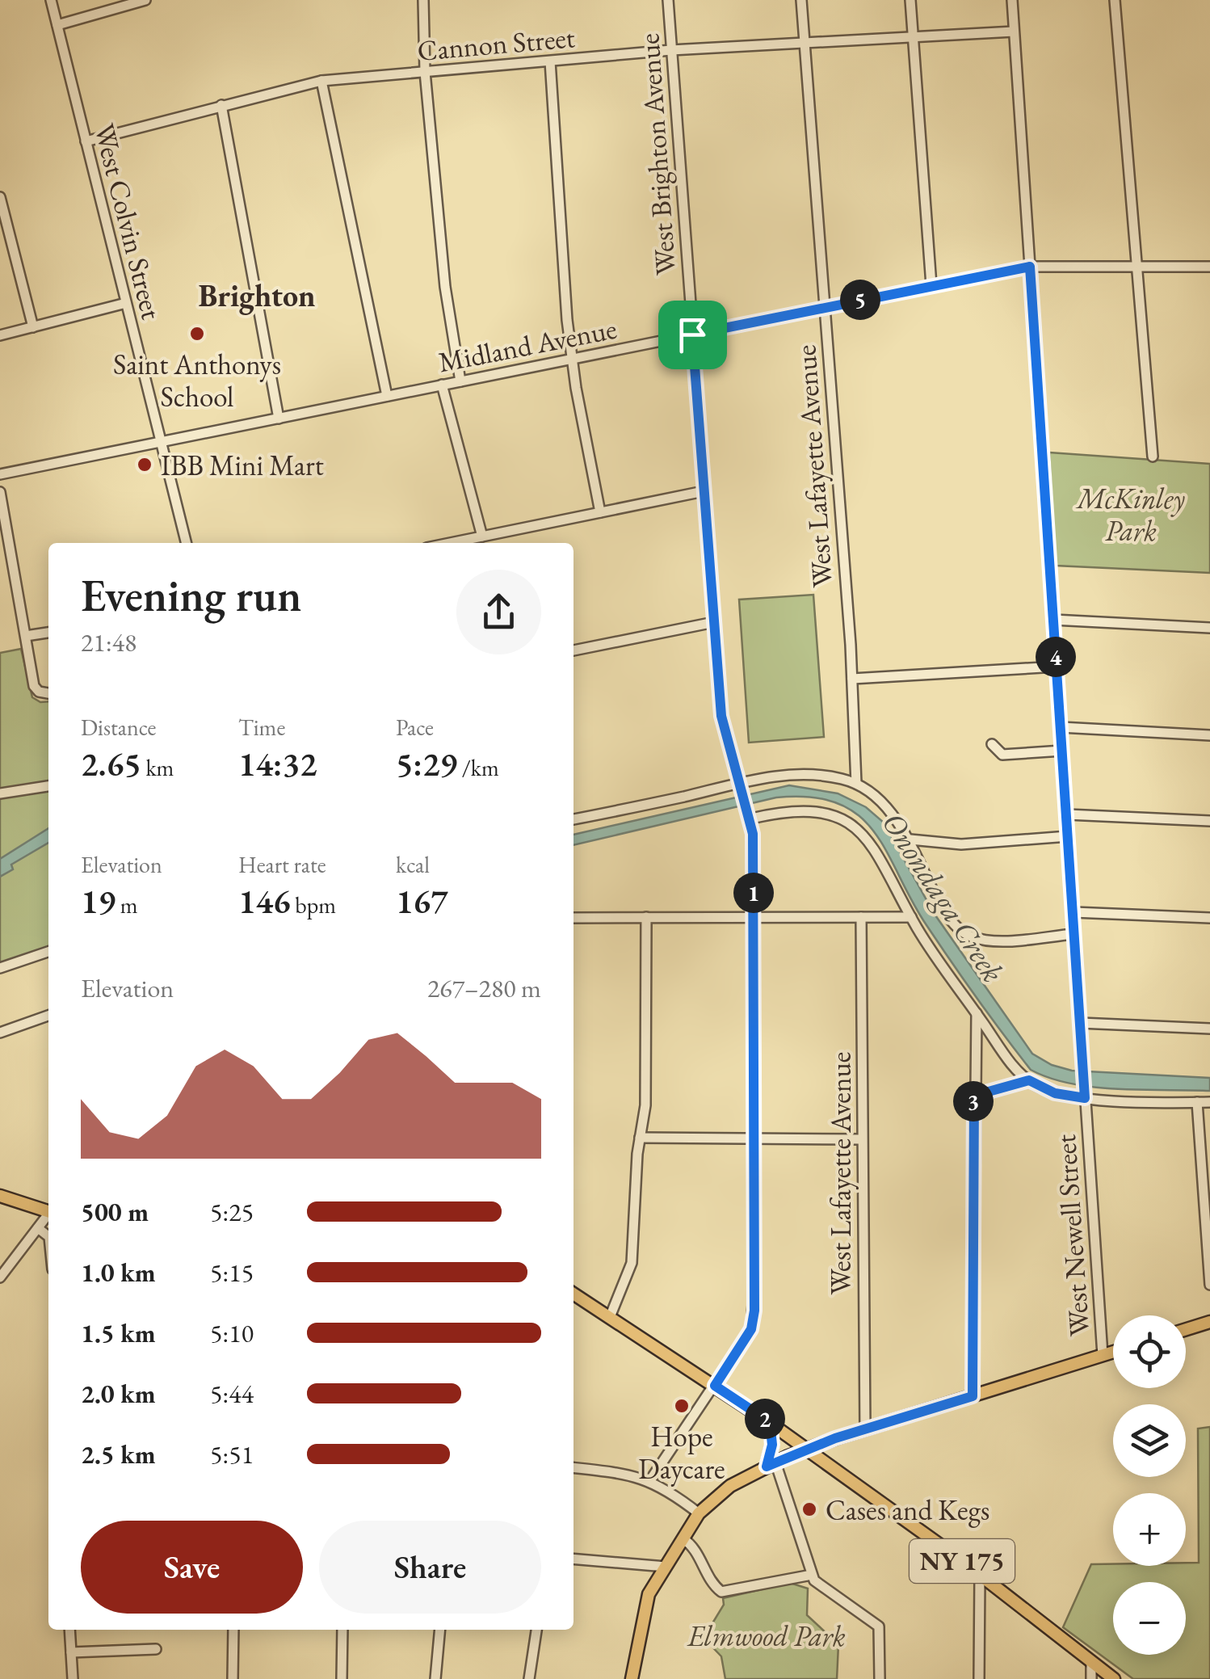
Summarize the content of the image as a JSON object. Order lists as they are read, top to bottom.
{
  "streets": {
    "main road": ["NY 175"],
    "street": [
      "Cannon Street",
      "West Brighton Avenue",
      "West Colvin Street",
      "Midland Avenue",
      "West Lafayette Avenue",
      "West Newell Street"
    ]
  },
  "crossings": [
    ["Cannon Street", "West Brighton Avenue"],
    ["Cannon Street", "West Colvin Street"],
    ["Cannon Street", "West Lafayette Avenue"],
    ["Cannon Street", "West Newell Street"],
    ["West Brighton Avenue", "Midland Avenue"],
    ["West Brighton Avenue", "NY 175"],
    ["West Colvin Street", "Midland Avenue"],
    ["Midland Avenue", "West Lafayette Avenue"],
    ["Midland Avenue", "West Newell Street"]
  ],
  "districts": ["Brighton"],
  "water": ["Onondaga Creek"],
  "parks": ["McKinley Park", "Elmwood Park"],
  "places": [
    "Saint Anthonys School",
    "IBB Mini Mart",
    "Hope Daycare",
    "Cases and Kegs"
  ],
  "page": {
    "pins": [
      "5",
      "4",
      "1",
      "3",
      "2"
    ],
    "heading": ["Evening run", "21:48"],
    "stats": [
      ["Distance", "2.65 km"],
      ["Time", "14:32"],
      ["Pace", "5:29 /km"],
      ["Elevation", "19 m"],
      ["Heart rate", "146 bpm"],
      ["kcal", "167"]
    ],
    "chart": ["Elevation", "267–280 m"],
    "list": [
      {
        "name": "500 m",
        "note": "5:25"
      },
      {
        "name": "1.0 km",
        "note": "5:15"
      },
      {
        "name": "1.5 km",
        "note": "5:10"
      },
      {
        "name": "2.0 km",
        "note": "5:44"
      },
      {
        "name": "2.5 km",
        "note": "5:51"
      }
    ],
    "map_buttons": ["+", "−"],
    "buttons": ["Save", "Share"]
  }
}
